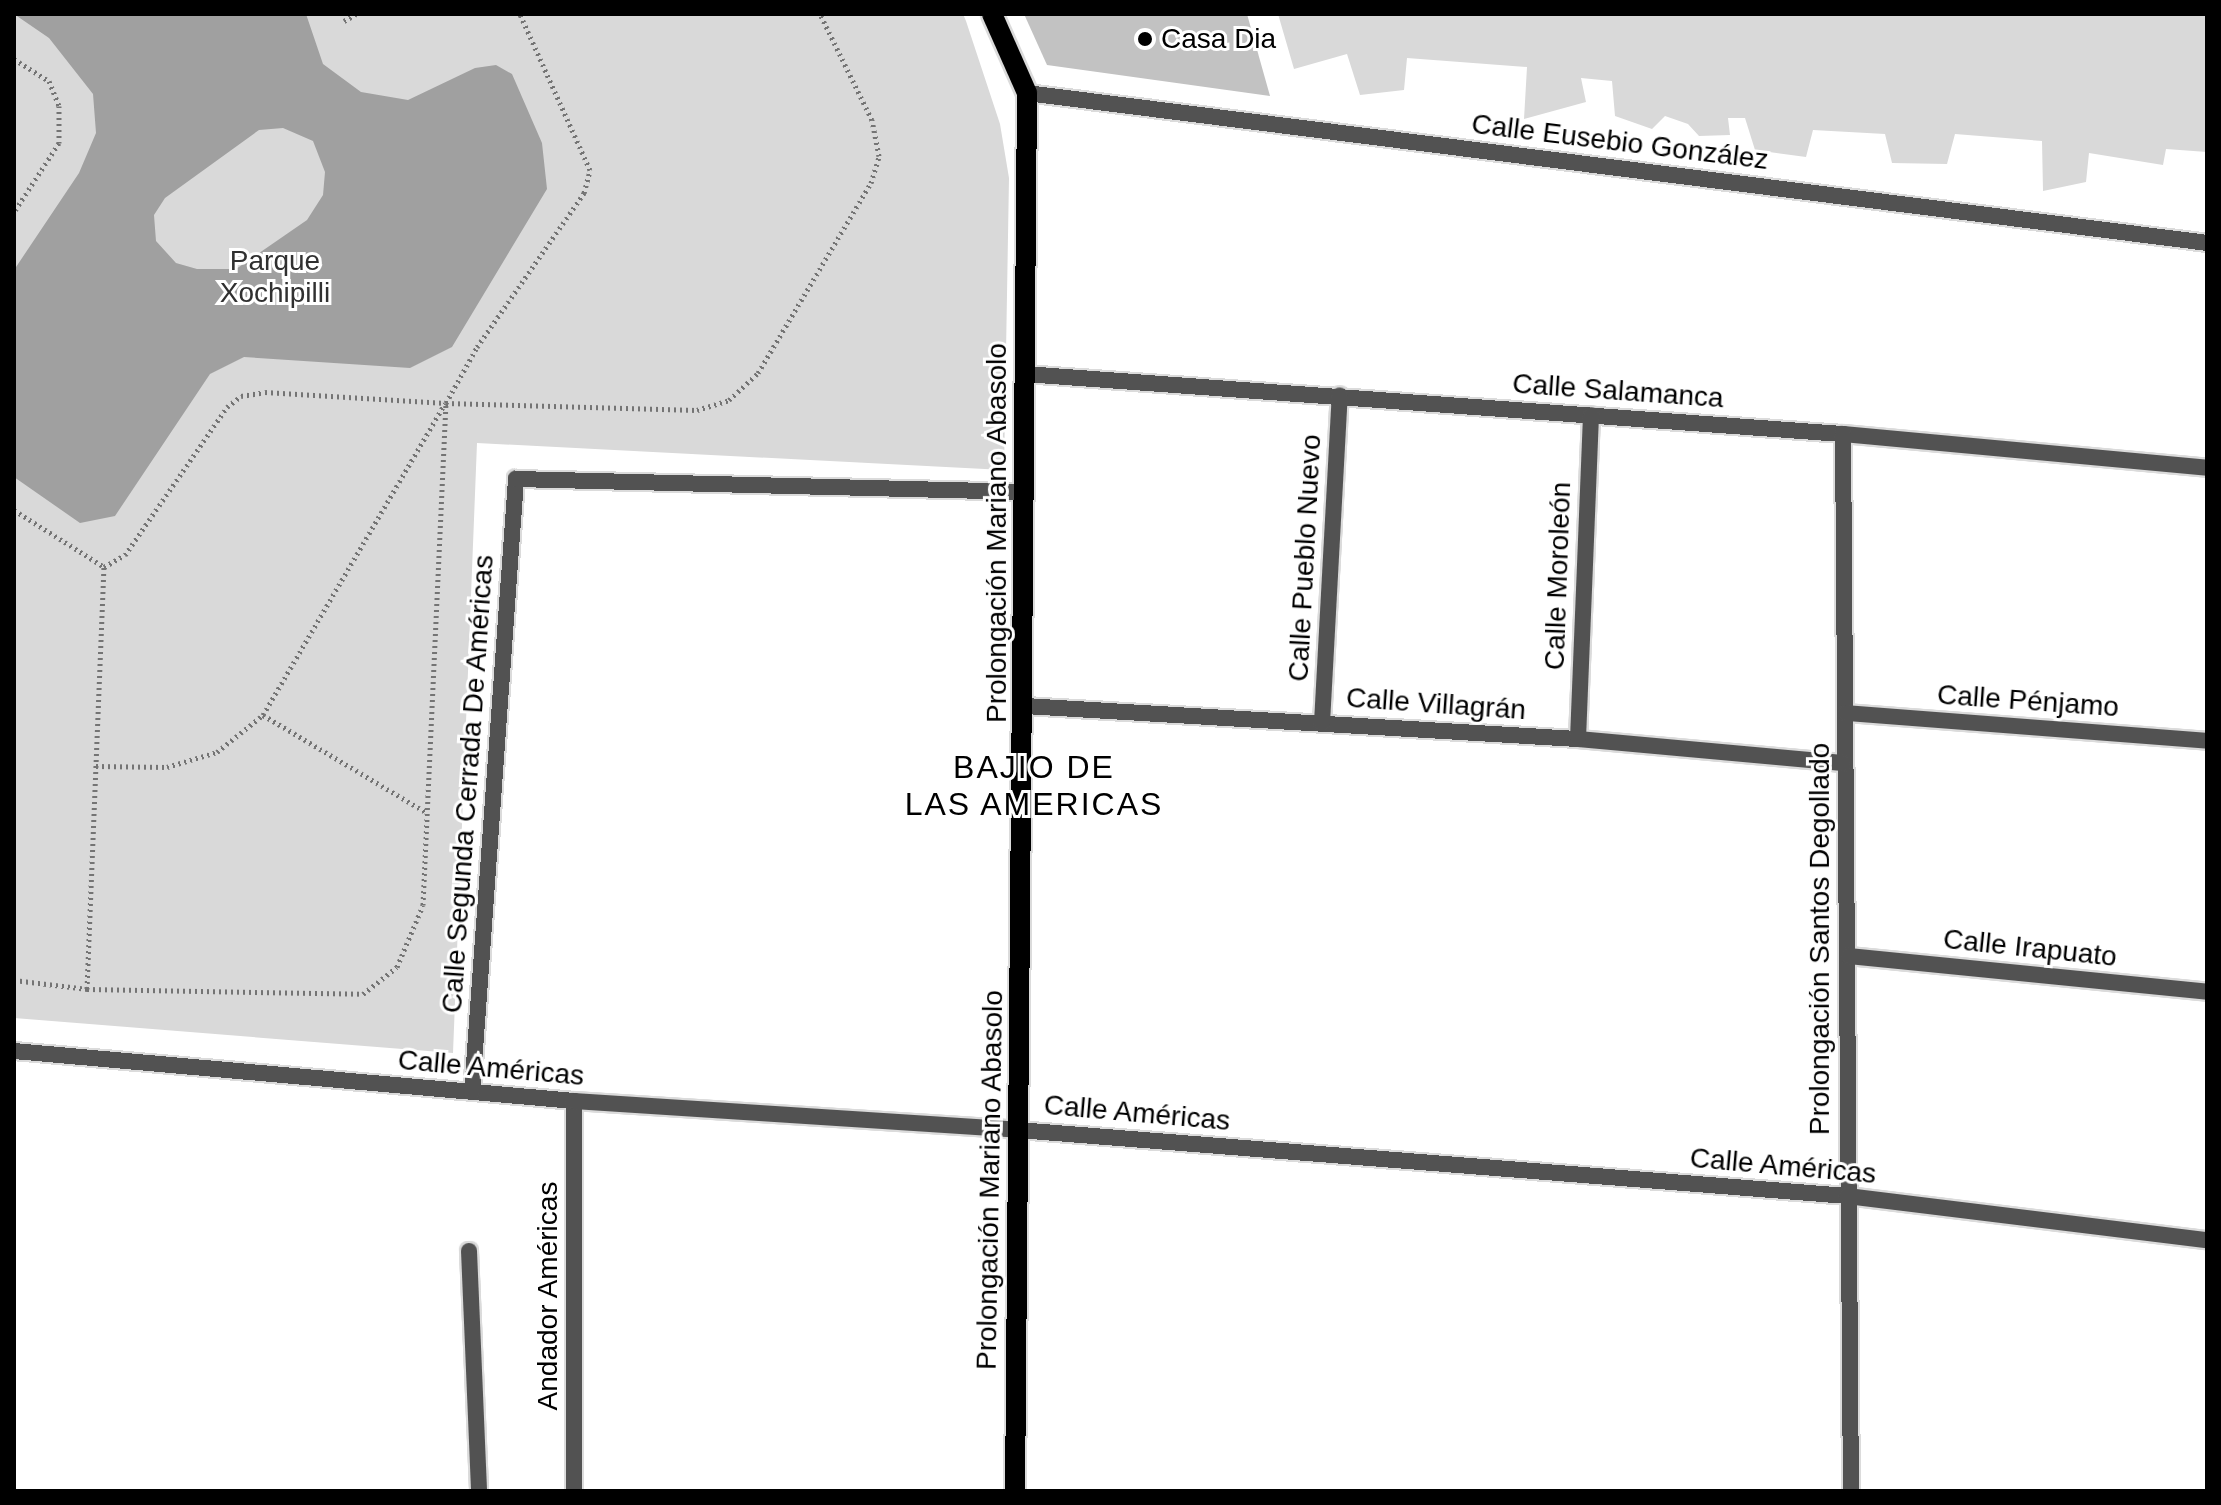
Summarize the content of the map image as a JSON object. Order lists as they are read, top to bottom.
{
  "streets": {
    "main road": ["Prolongación Mariano Abasolo"],
    "street": [
      "Calle Eusebio González",
      "Calle Salamanca",
      "Calle Pueblo Nuevo",
      "Calle Moroleón",
      "Calle Pénjamo",
      "Calle Villagrán",
      "Calle Segunda Cerrada De Américas",
      "Prolongación Santos Degollado",
      "Calle Irapuato",
      "Calle Américas",
      "Andador Américas"
    ]
  },
  "crossings": [
    ["Calle Eusebio González", "Prolongación Mariano Abasolo"],
    ["Calle Salamanca", "Prolongación Mariano Abasolo"],
    ["Calle Salamanca", "Calle Pueblo Nuevo"],
    ["Calle Salamanca", "Calle Moroleón"],
    ["Calle Salamanca", "Prolongación Santos Degollado"],
    ["Prolongación Mariano Abasolo", "Calle Villagrán"],
    ["Prolongación Mariano Abasolo", "Calle Segunda Cerrada De Américas"],
    ["Prolongación Mariano Abasolo", "Calle Américas"],
    ["Calle Pueblo Nuevo", "Calle Villagrán"],
    ["Calle Moroleón", "Calle Villagrán"],
    ["Calle Pénjamo", "Prolongación Santos Degollado"],
    ["Calle Villagrán", "Prolongación Santos Degollado"],
    ["Calle Segunda Cerrada De Américas", "Calle Américas"],
    ["Prolongación Santos Degollado", "Calle Irapuato"],
    ["Prolongación Santos Degollado", "Calle Américas"],
    ["Calle Américas", "Andador Américas"]
  ],
  "districts": ["BAJIO DE LAS AMERICAS"],
  "parks": ["Parque Xochipilli"],
  "places": ["Casa Dia"]
}
